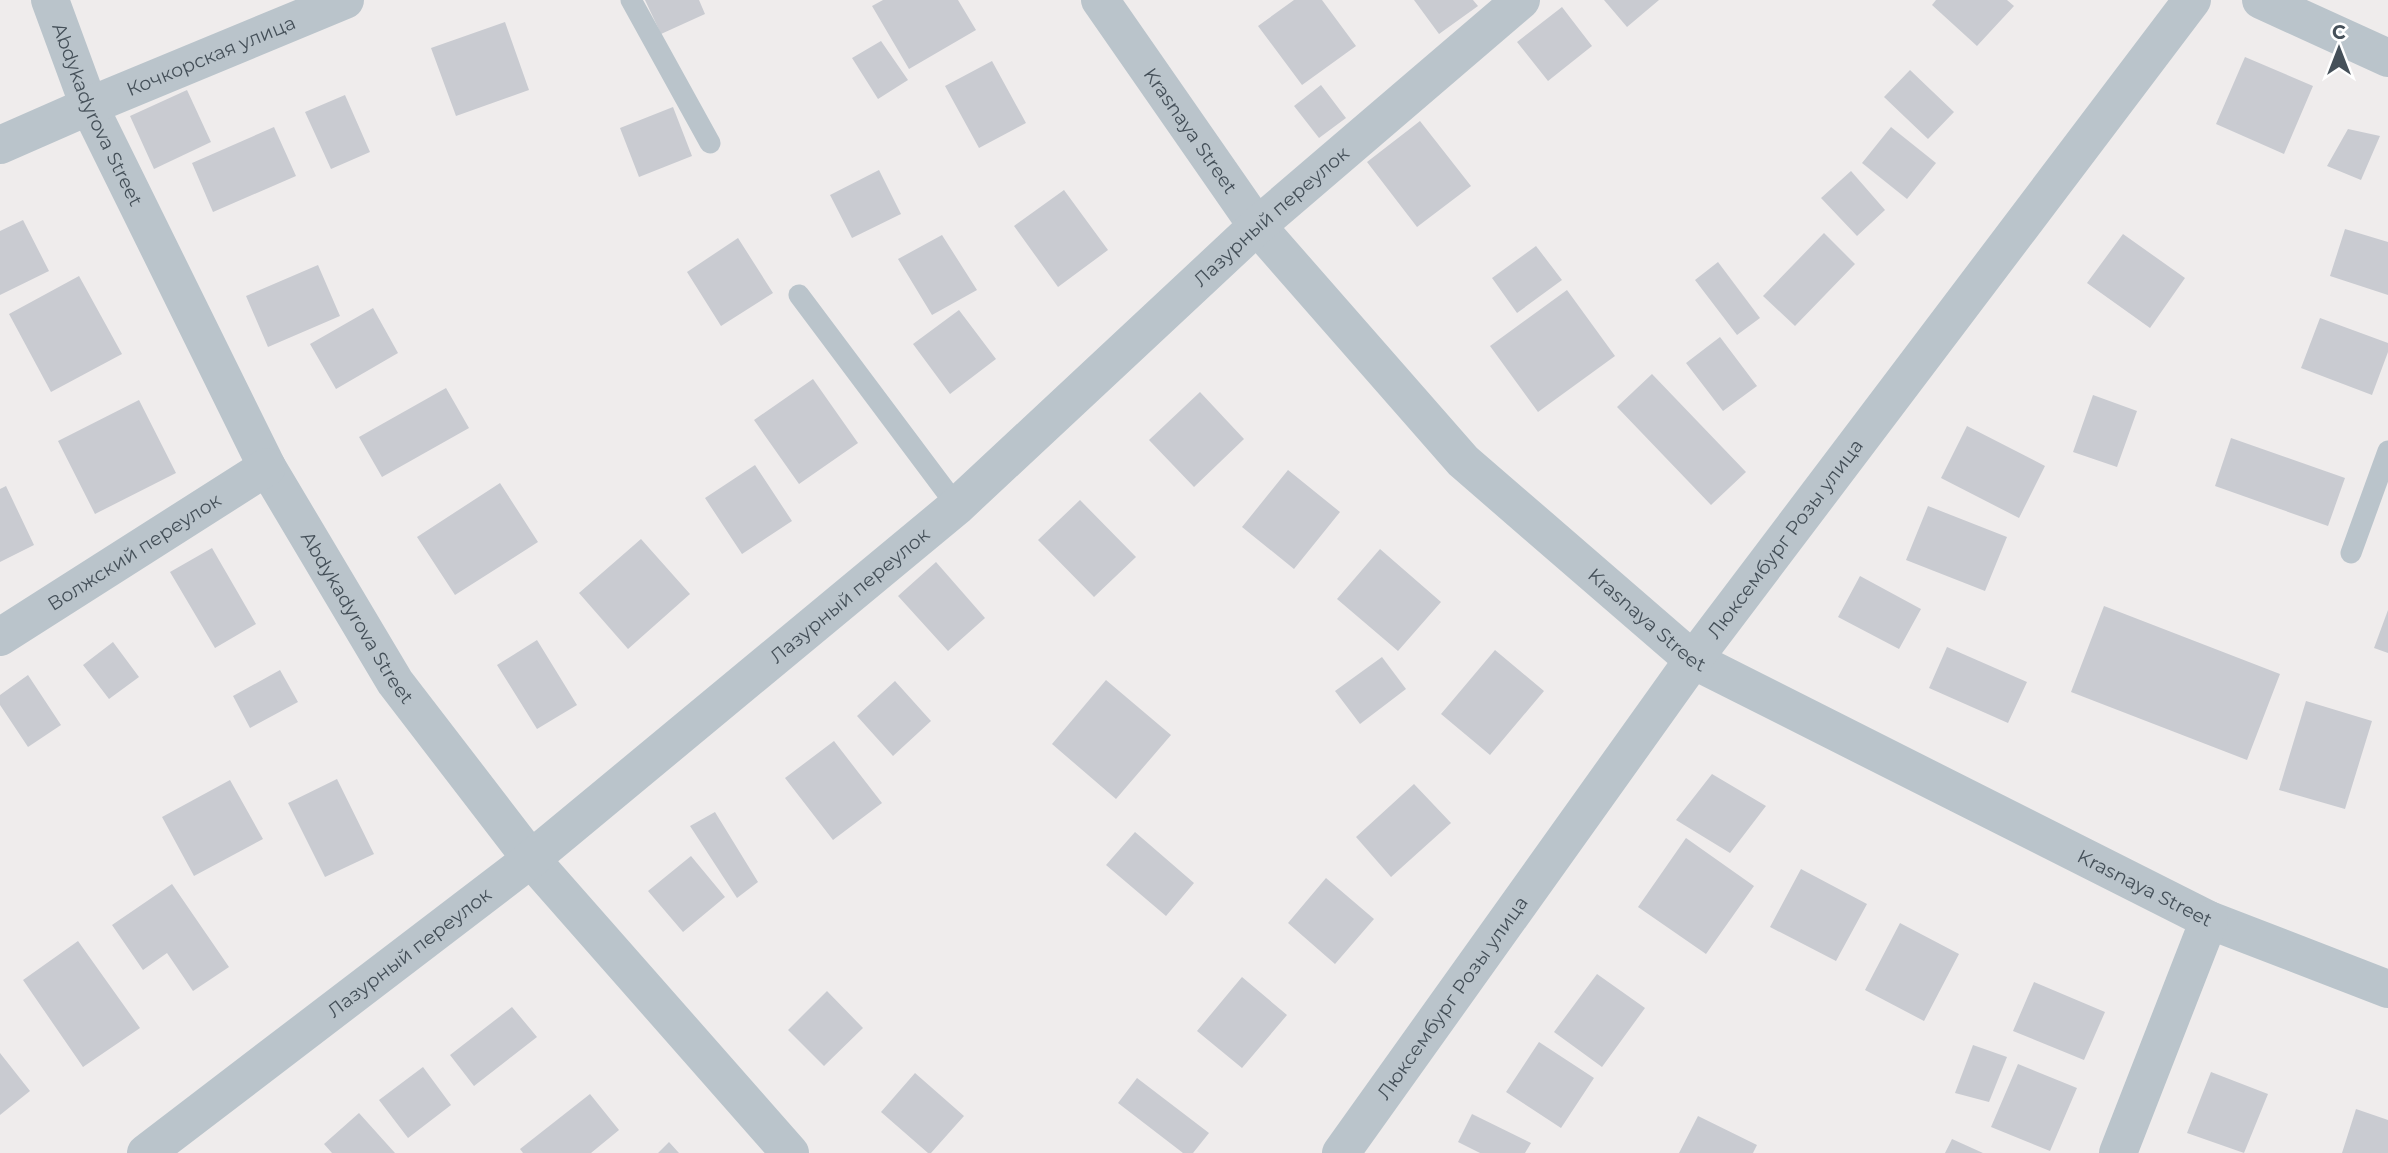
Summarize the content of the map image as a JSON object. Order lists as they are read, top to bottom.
{
  "streets": {
    "street": [
      "Кочкорская улица",
      "Abdykadyrova Street",
      "Krasnaya Street",
      "Лазурный переулок",
      "Люксембург Розы улица",
      "Волжский переулок"
    ]
  },
  "crossings": [
    ["Кочкорская улица", "Abdykadyrova Street"],
    ["Abdykadyrova Street", "Лазурный переулок"],
    ["Abdykadyrova Street", "Волжский переулок"],
    ["Krasnaya Street", "Лазурный переулок"],
    ["Krasnaya Street", "Люксембург Розы улица"]
  ],
  "north": "top"
}
